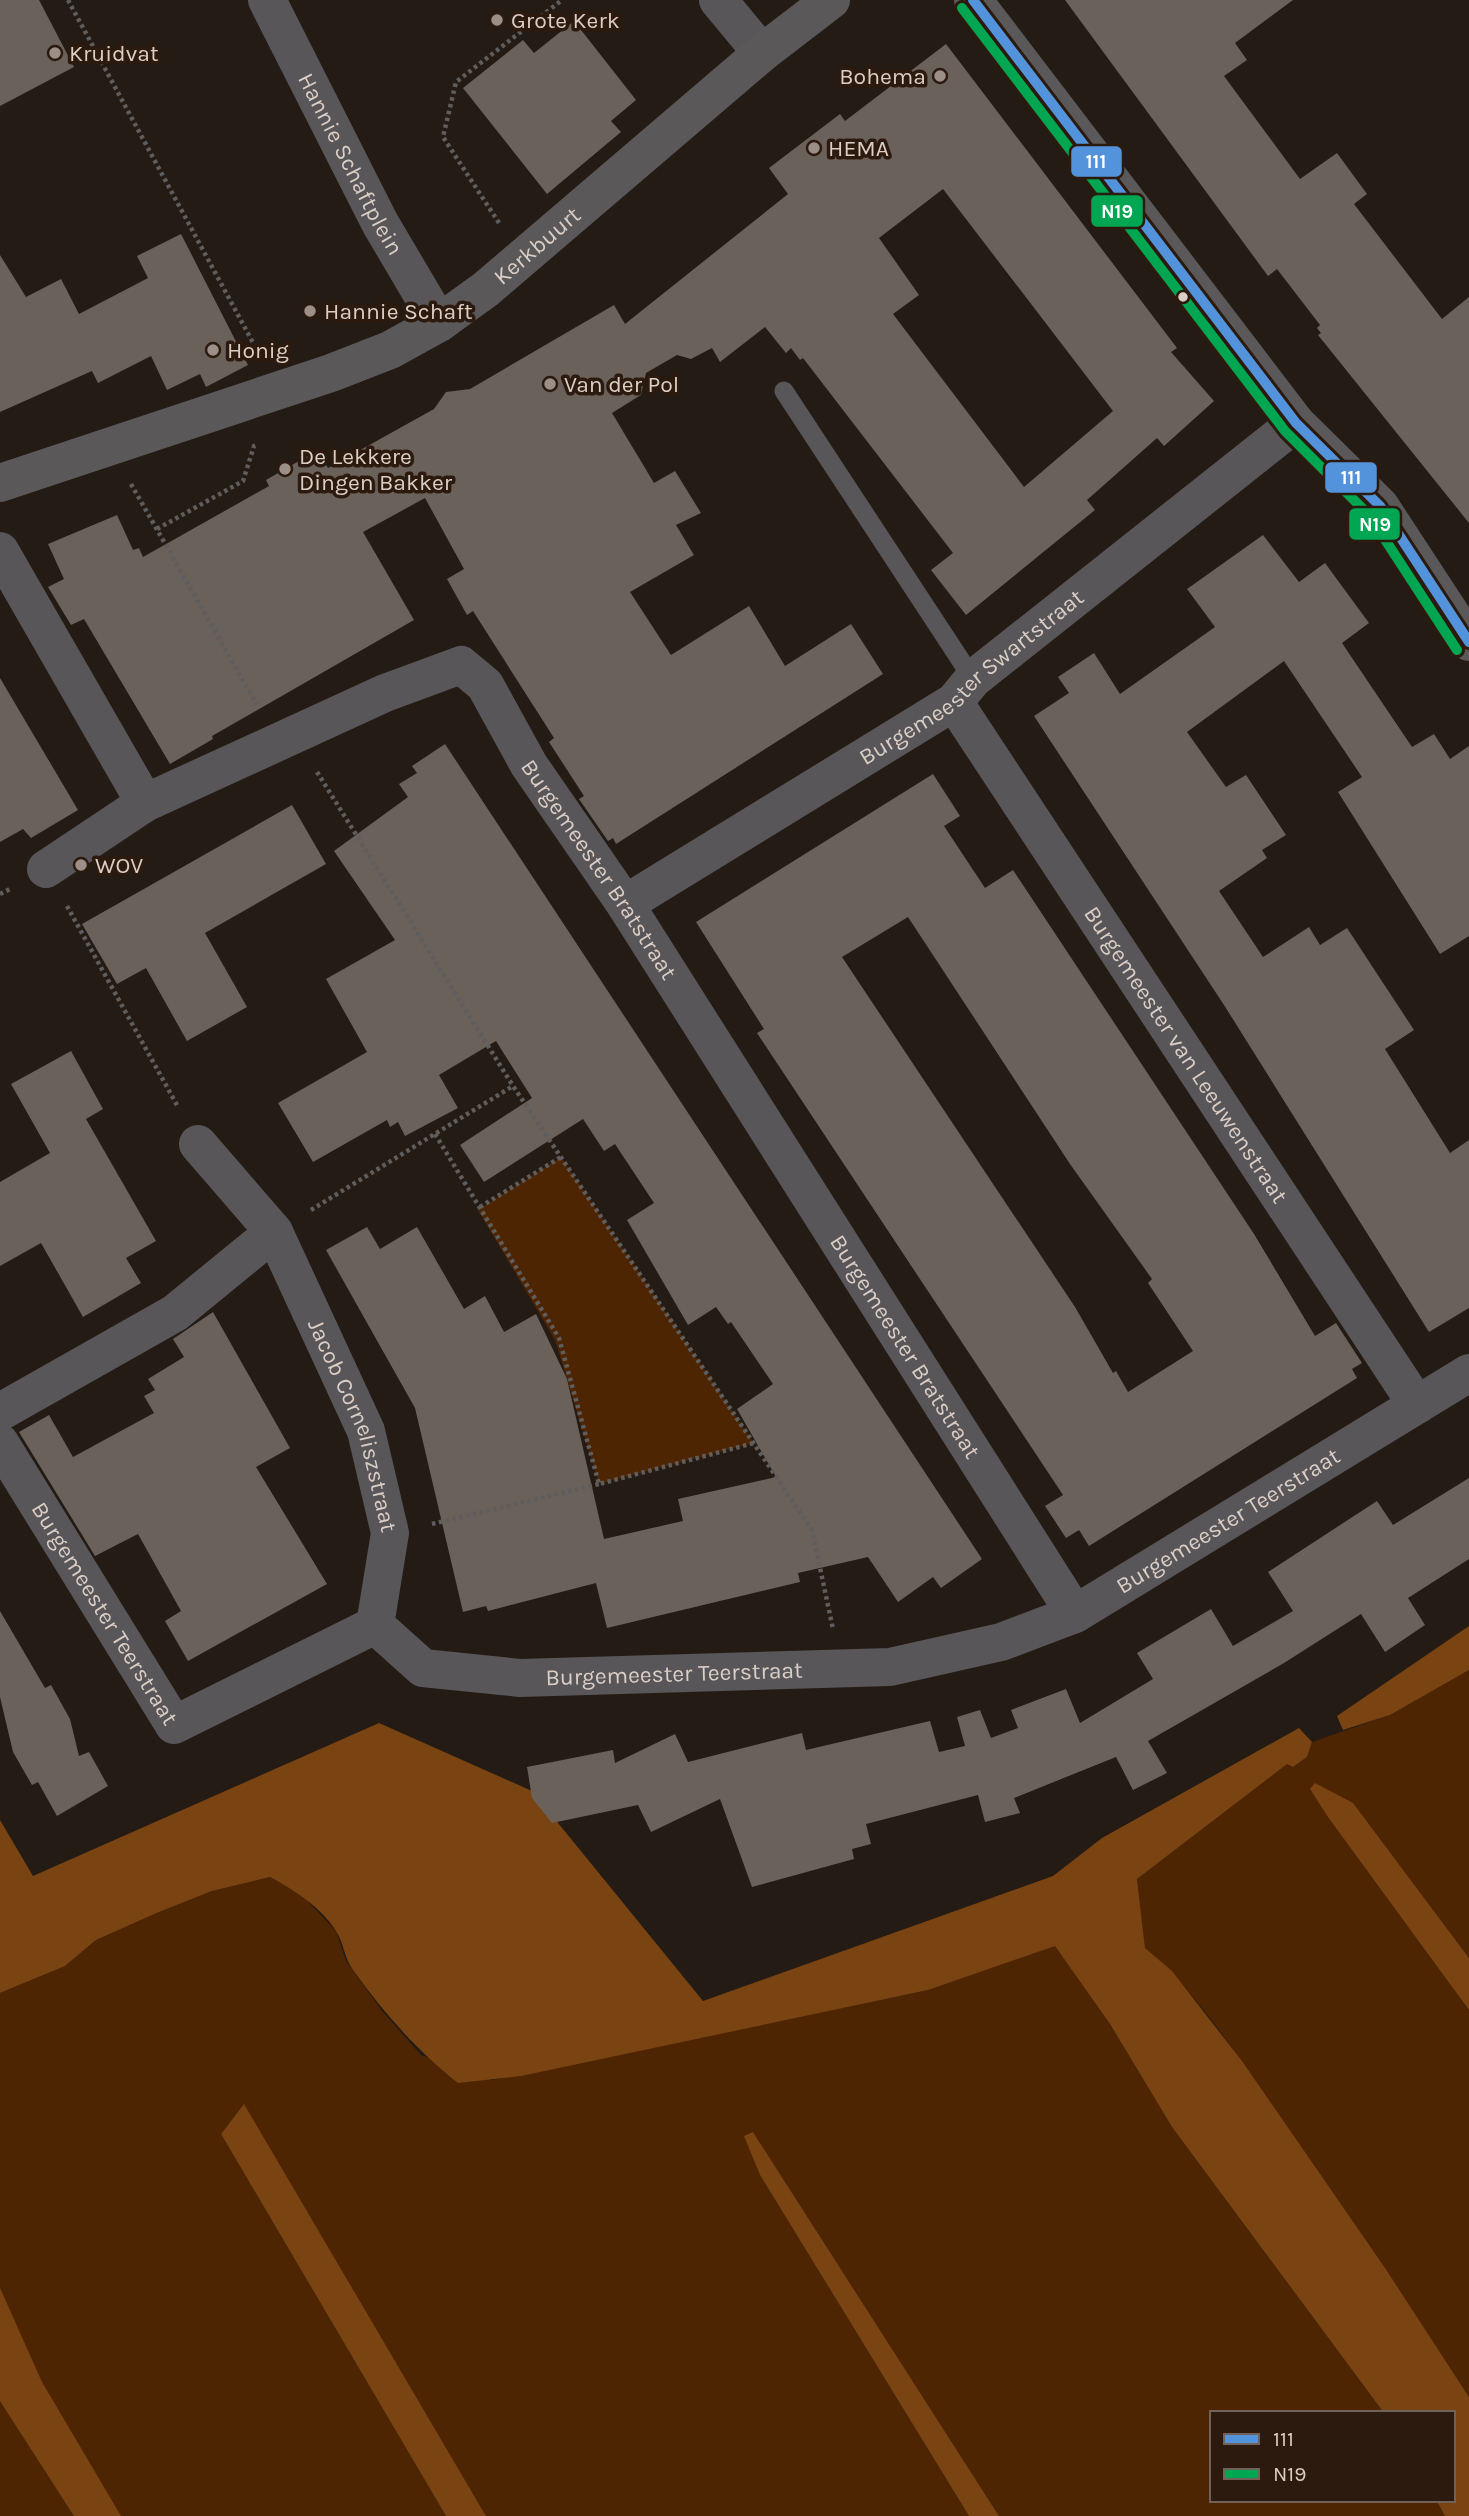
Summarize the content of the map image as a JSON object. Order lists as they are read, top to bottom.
{
  "streets": {
    "street": [
      "Hannie Schaftplein",
      "Kerkbuurt",
      "Burgemeester Swartstraat",
      "Burgemeester Bratstraat",
      "Burgemeester van Leeuwenstraat",
      "Jacob Corneliszstraat",
      "Burgemeester Teerstraat"
    ]
  },
  "crossings": [
    ["Hannie Schaftplein", "Kerkbuurt"],
    ["Burgemeester Swartstraat", "Burgemeester Bratstraat"],
    ["Burgemeester Swartstraat", "Burgemeester van Leeuwenstraat"],
    ["Burgemeester Bratstraat", "Burgemeester Teerstraat"],
    ["Burgemeester van Leeuwenstraat", "Burgemeester Teerstraat"],
    ["Jacob Corneliszstraat", "Burgemeester Teerstraat"]
  ],
  "places": [
    "Grote Kerk",
    "Kruidvat",
    "Bohema",
    "HEMA",
    "Hannie Schaft",
    "Honig",
    "Van der Pol",
    "De Lekkere Dingen Bakker",
    "WOV"
  ],
  "lines": ["transit line 111", "transit line N19"],
  "legend": ["111", "N19"]
}
